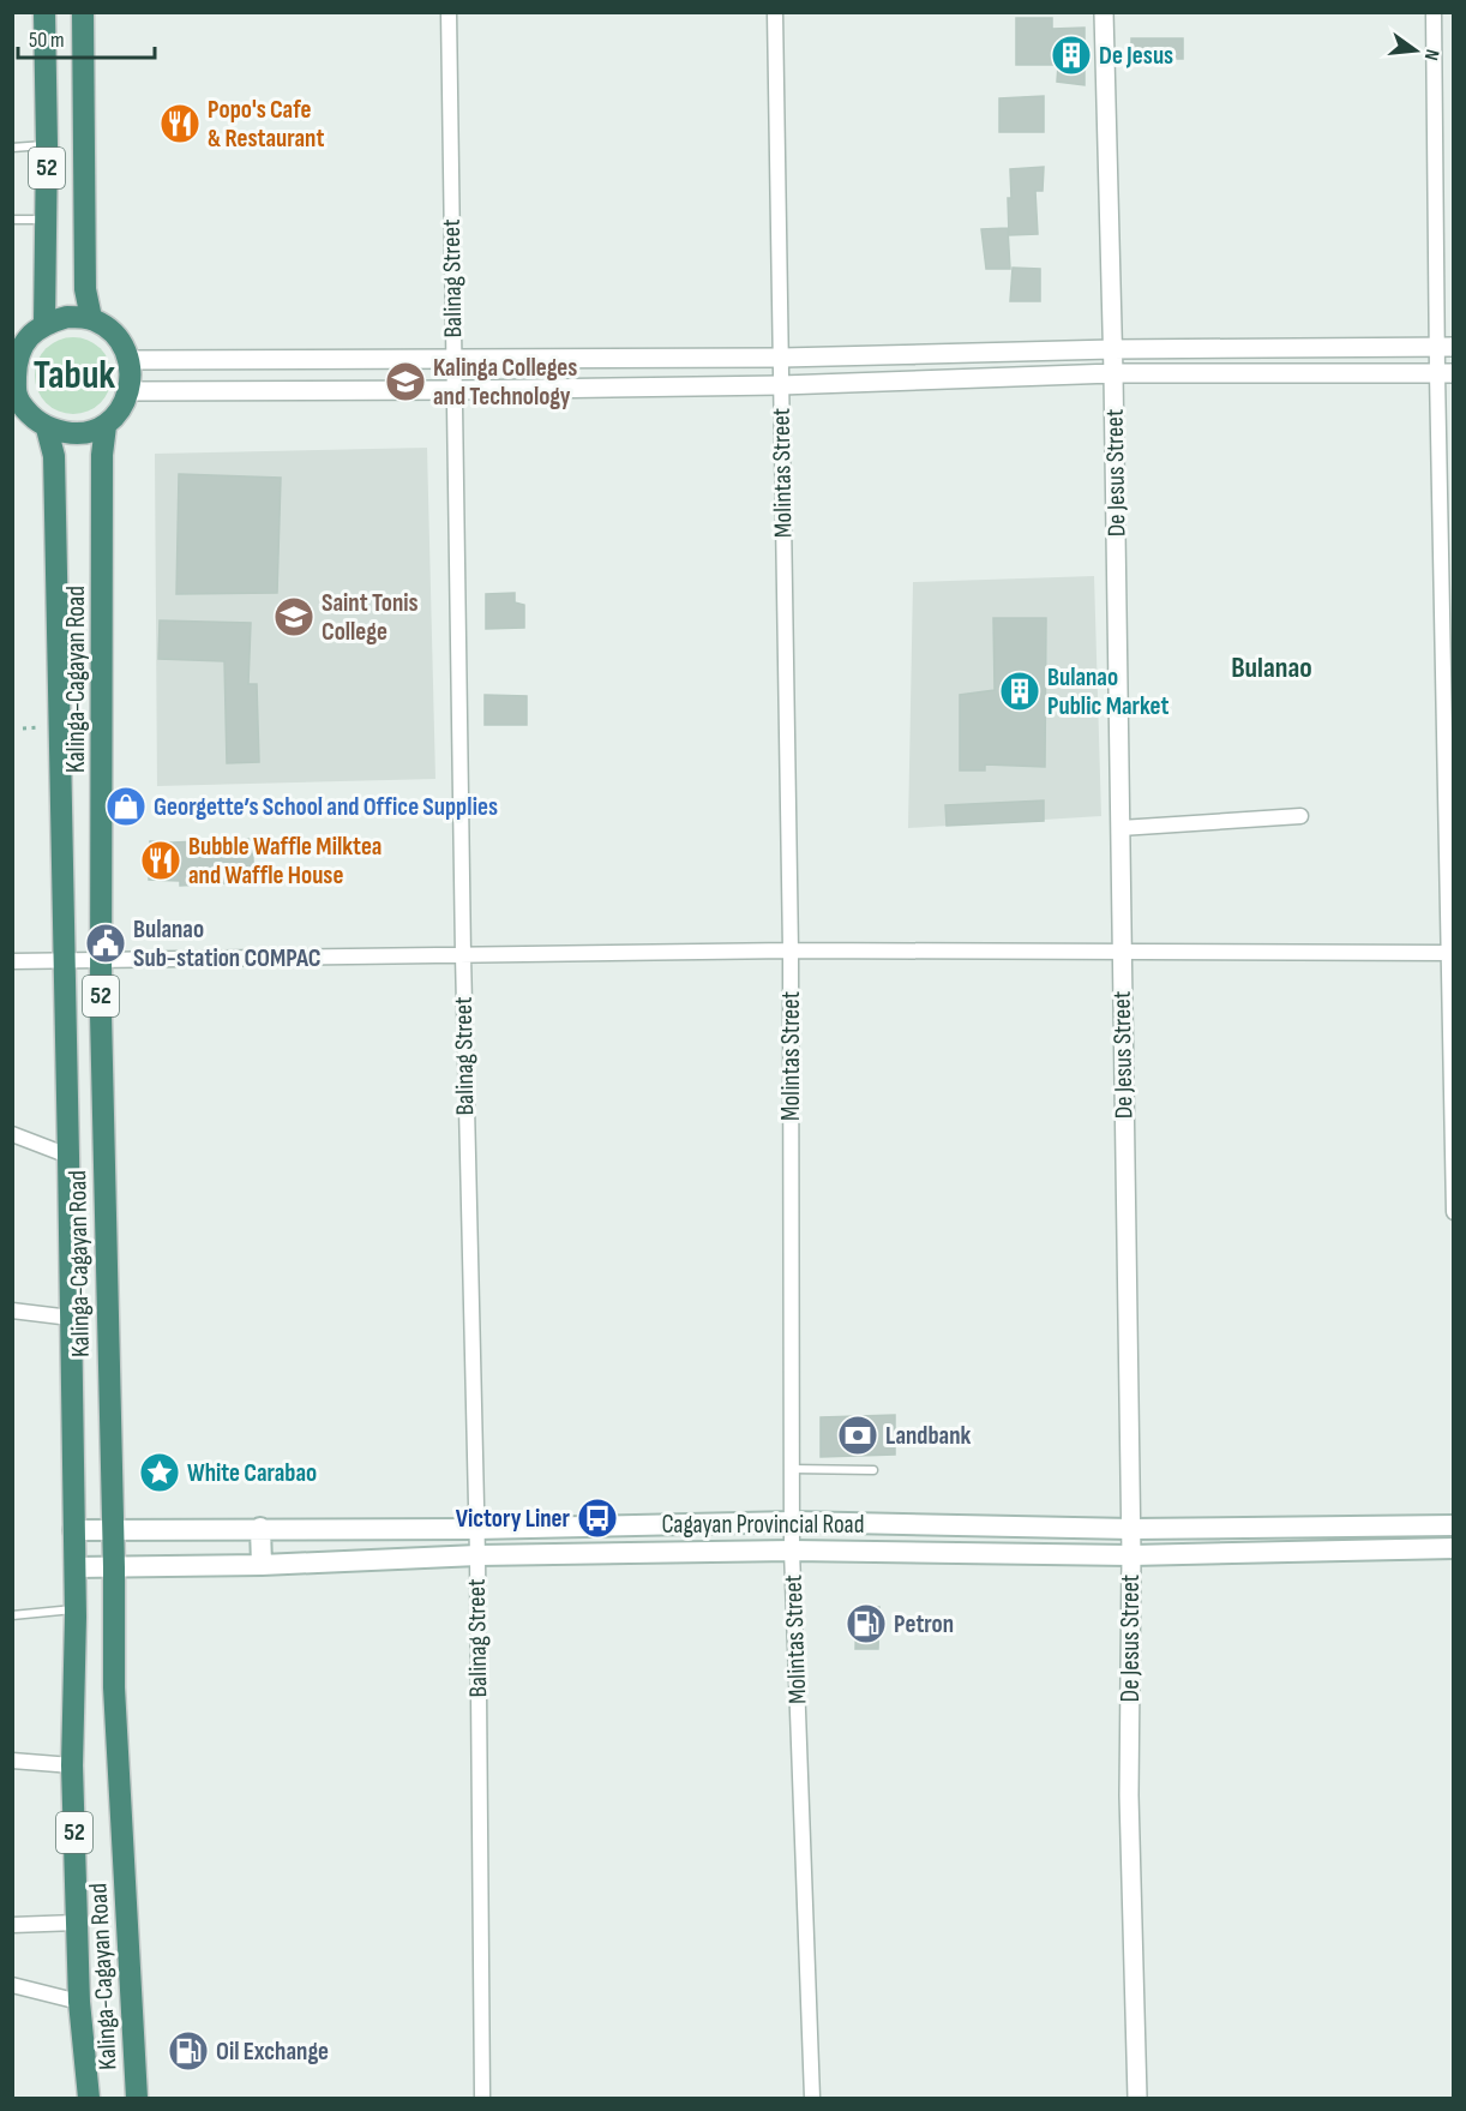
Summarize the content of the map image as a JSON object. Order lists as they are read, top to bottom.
{
  "streets": {
    "highway": ["52", "Kalinga-Cagayan Road"],
    "main road": ["Cagayan Provincial Road"],
    "street": ["Balinag Street", "Molintas Street", "De Jesus Street"]
  },
  "crossings": [
    ["52", "Kalinga-Cagayan Road"],
    ["Balinag Street", "Cagayan Provincial Road"],
    ["Molintas Street", "Cagayan Provincial Road"],
    ["De Jesus Street", "Cagayan Provincial Road"],
    ["Kalinga-Cagayan Road", "Cagayan Provincial Road"]
  ],
  "districts": ["Tabuk", "Bulanao"],
  "places": {
    "building": ["De Jesus", "Bulanao Public Market"],
    "restaurant": ["Popo's Cafe & Restaurant", "Bubble Waffle Milktea and Waffle House"],
    "school or university": ["Kalinga Colleges and Technology", "Saint Tonis College"],
    "shop": ["Georgette’s School and Office Supplies"],
    "public building": ["Bulanao Sub-station COMPAC"],
    "bank": ["Landbank"],
    "place": ["White Carabao"],
    "bus stop": ["Victory Liner"],
    "fuel station": ["Petron", "Oil Exchange"]
  },
  "scale_bar": "50 m",
  "north": "right"
}
